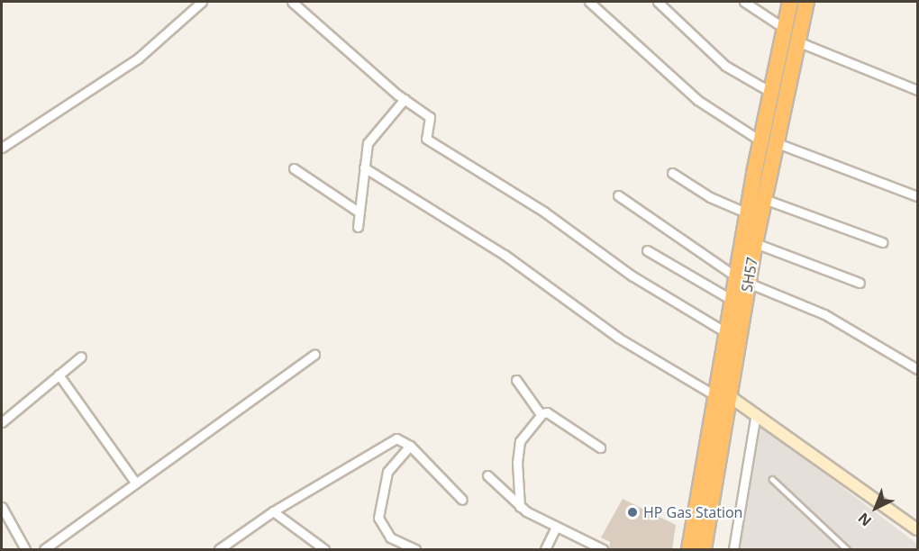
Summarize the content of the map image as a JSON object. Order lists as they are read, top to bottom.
{
  "streets": {
    "highway": ["SH57"]
  },
  "places": ["HP Gas Station"],
  "north": "bottom left"
}
